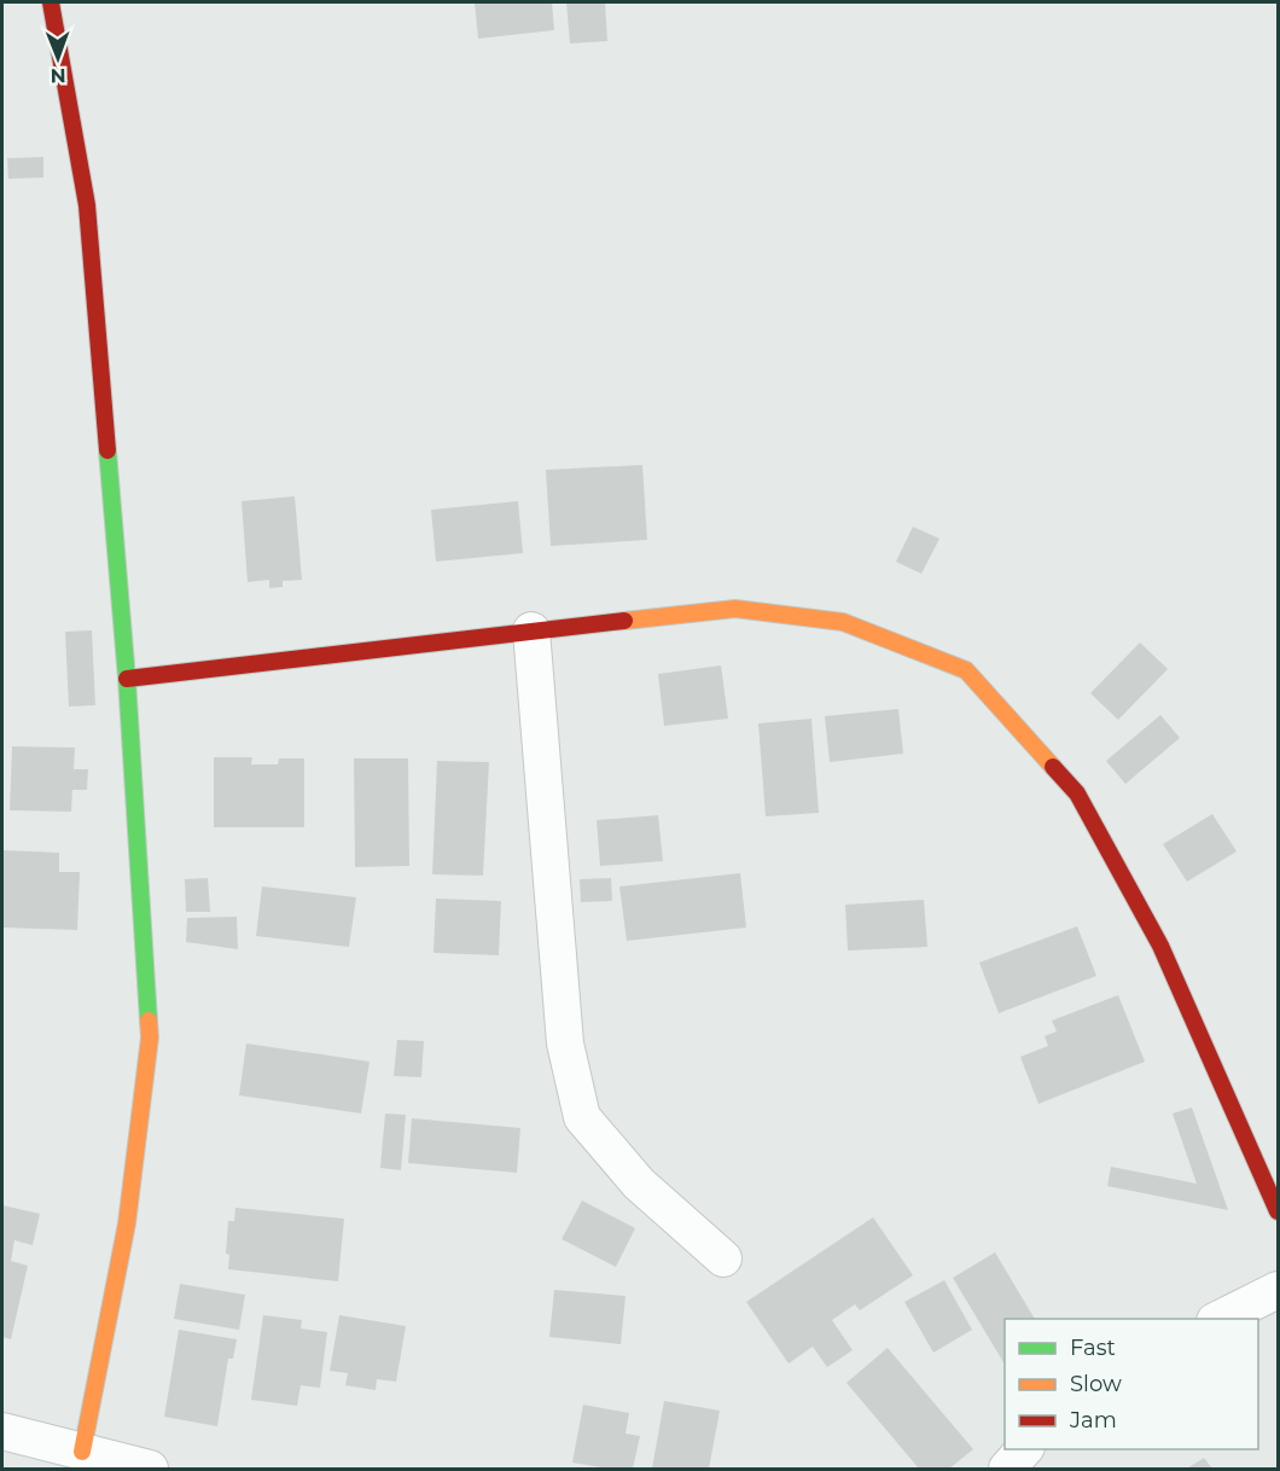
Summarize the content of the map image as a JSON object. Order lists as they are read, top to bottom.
{
  "legend": ["Fast", "Slow", "Jam"],
  "north": "bottom"
}
